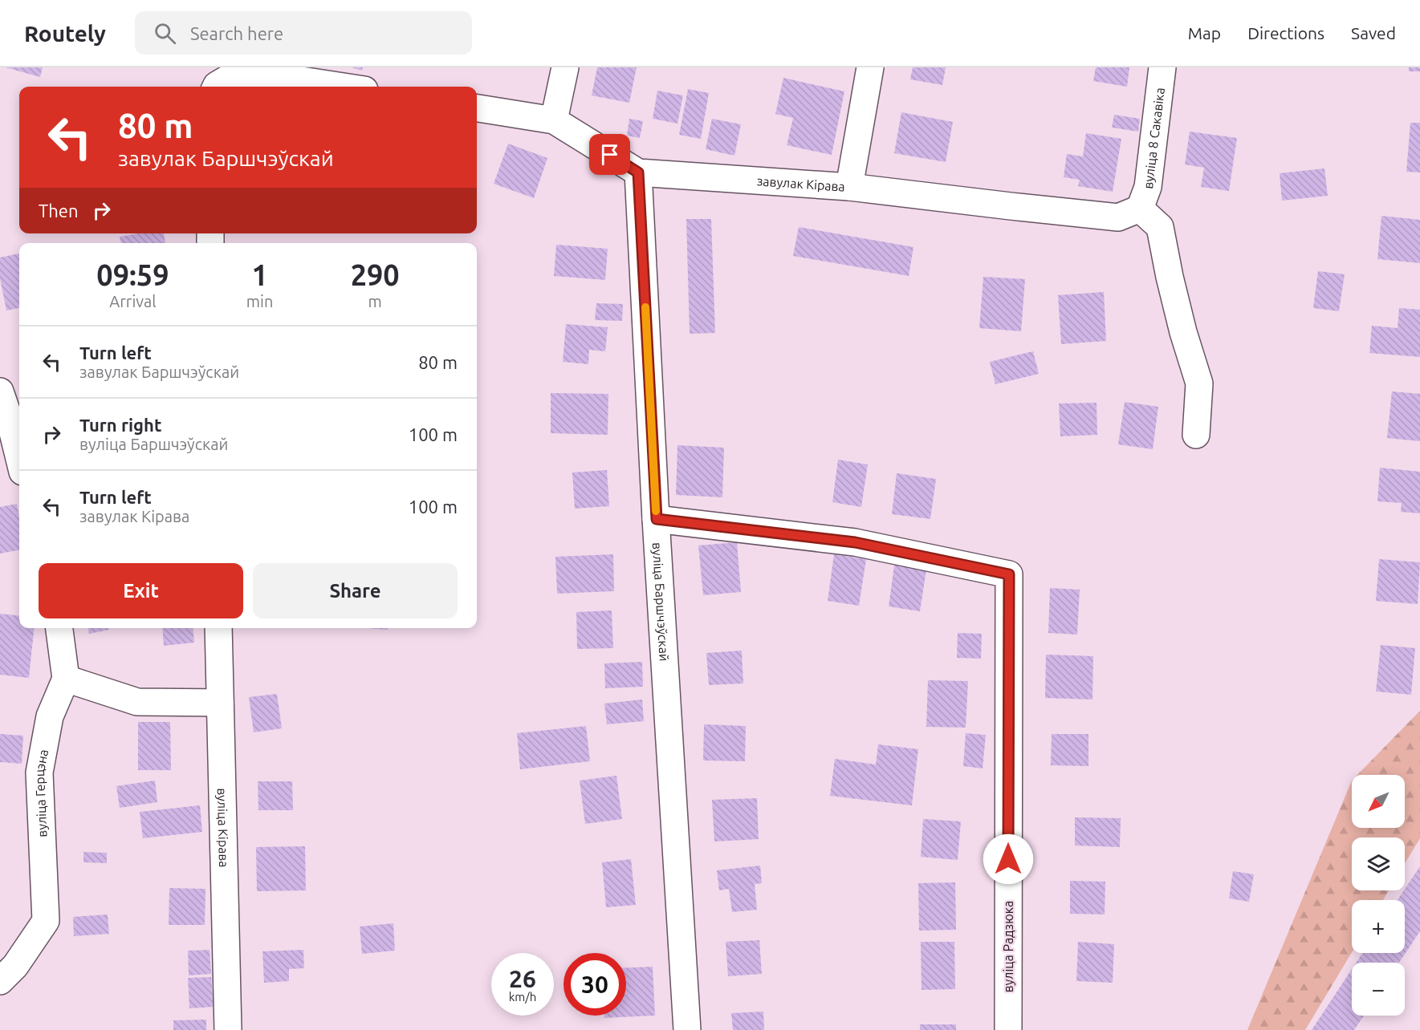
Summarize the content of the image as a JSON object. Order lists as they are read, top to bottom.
{
  "streets": {
    "street": [
      "вуліца 8 Сакавіка",
      "завулак Кірава",
      "вуліца Баршчэўскай",
      "вуліца Герцэна",
      "вуліца Кірава",
      "вуліца Радзюка"
    ]
  },
  "crossings": [
    ["вуліца 8 Сакавіка", "завулак Кірава"],
    ["завулак Кірава", "вуліца Баршчэўскай"],
    ["вуліца Баршчэўскай", "вуліца Радзюка"]
  ],
  "north": "bottom left",
  "page": {
    "header": "Routely",
    "search": "Search here",
    "nav": ["Map", "Directions", "Saved"],
    "turn": ["80 m", "завулак Баршчэўскай"],
    "then": "Then",
    "eta": [
      "09:59",
      "Arrival",
      "1",
      "min",
      "290",
      "m"
    ],
    "list": [
      {
        "name": "Turn left",
        "note": "завулак Баршчэўскай",
        "value": "80 m"
      },
      {
        "name": "Turn right",
        "note": "вуліца Баршчэўскай",
        "value": "100 m"
      },
      {
        "name": "Turn left",
        "note": "завулак Кірава",
        "value": "100 m"
      }
    ],
    "buttons": ["Exit", "Share"],
    "map_buttons": ["+", "−"],
    "speed": "26 km/h",
    "limit": "30"
  }
}
